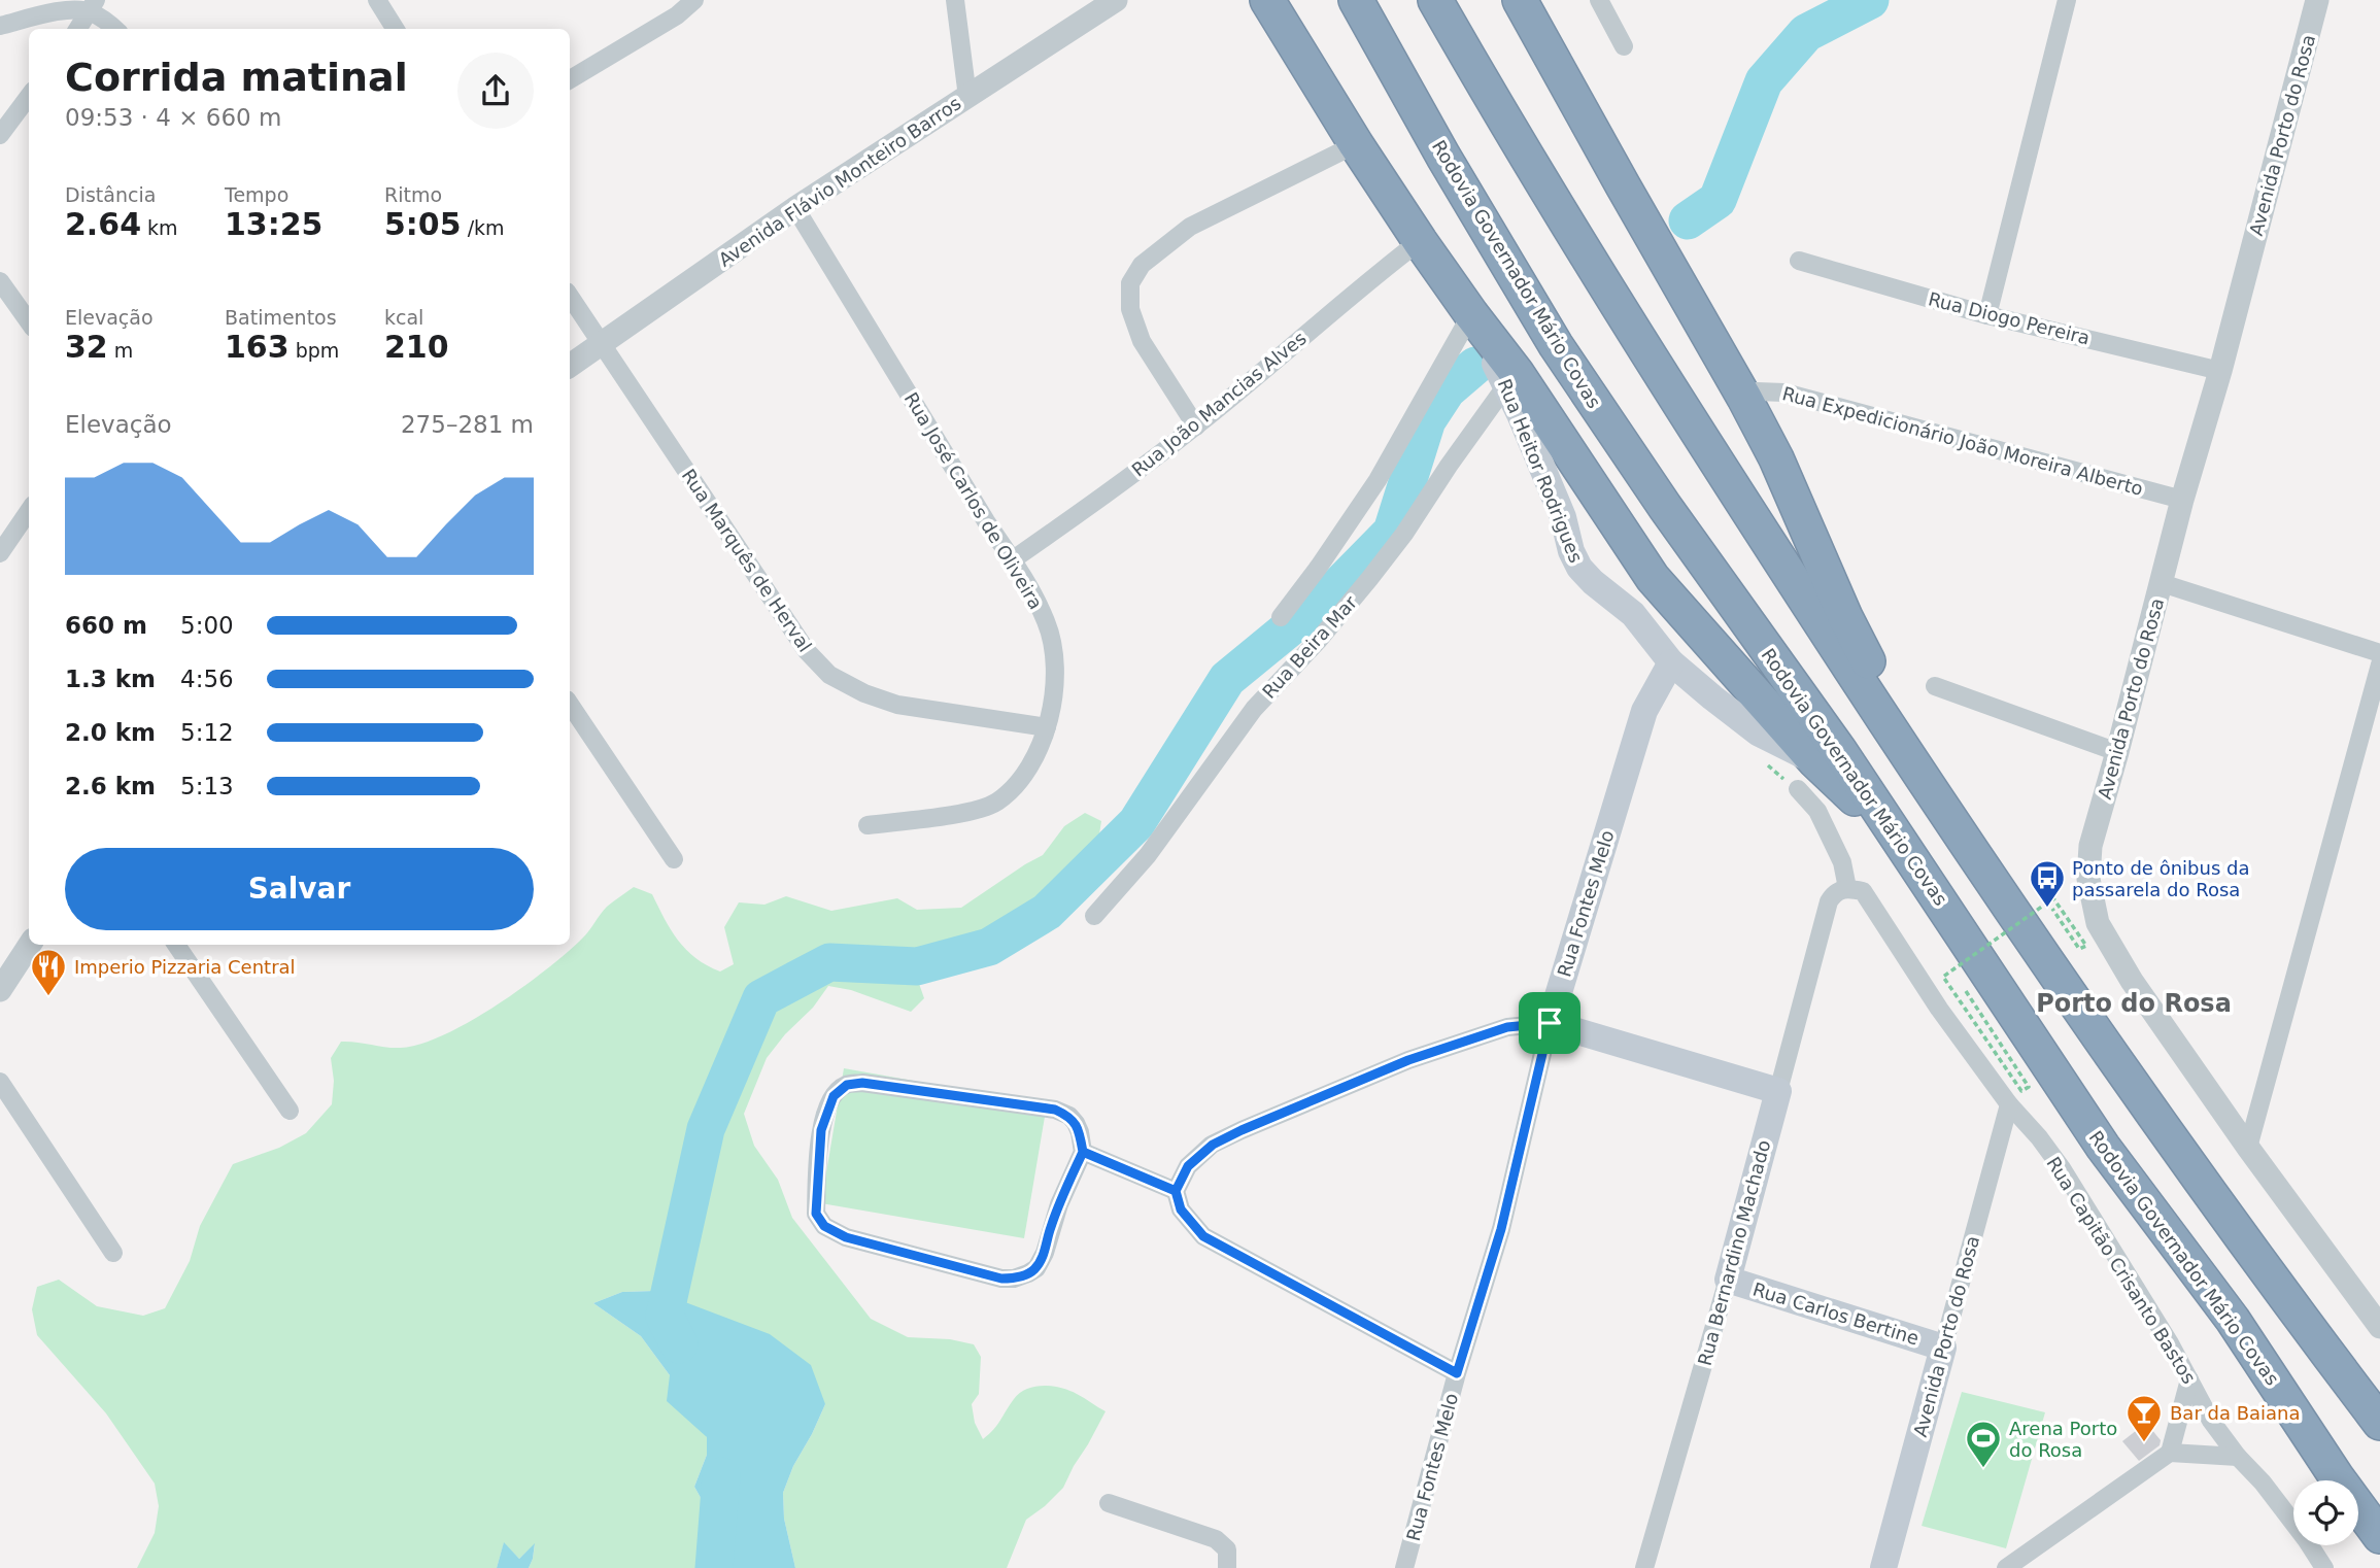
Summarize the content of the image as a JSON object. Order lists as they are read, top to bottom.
{
  "streets": {
    "highway": ["Rodovia Governador Mário Covas"],
    "main road": [
      "Avenida Porto do Rosa",
      "Rua Heitor Rodrigues",
      "Rua Fontes Melo",
      "Rua Bernardino Machado",
      "Rua Carlos Bertine"
    ],
    "street": [
      "Avenida Flávio Monteiro Barros",
      "Rua Diogo Pereira",
      "Rua João Mancias Alves",
      "Rua Expedicionário João Moreira Alberto",
      "Rua José Carlos de Oliveira",
      "Rua Marquês de Herval",
      "Rua Beira Mar",
      "Rua Capitão Crisanto Bastos"
    ]
  },
  "crossings": [
    ["Avenida Porto do Rosa", "Rua Diogo Pereira"],
    ["Avenida Porto do Rosa", "Rua Expedicionário João Moreira Alberto"],
    ["Avenida Porto do Rosa", "Rua Capitão Crisanto Bastos"],
    ["Avenida Porto do Rosa", "Rua Carlos Bertine"],
    ["Avenida Flávio Monteiro Barros", "Rua José Carlos de Oliveira"],
    ["Avenida Flávio Monteiro Barros", "Rua Marquês de Herval"],
    ["Rua João Mancias Alves", "Rua José Carlos de Oliveira"],
    ["Rua Heitor Rodrigues", "Rua Beira Mar"],
    ["Rua Heitor Rodrigues", "Rua Fontes Melo"],
    ["Rua José Carlos de Oliveira", "Rua Marquês de Herval"],
    ["Rua Bernardino Machado", "Rua Capitão Crisanto Bastos"],
    ["Rua Bernardino Machado", "Rua Carlos Bertine"]
  ],
  "districts": ["Porto do Rosa"],
  "places": {
    "bus stop": ["Ponto de ônibus da passarela do Rosa"],
    "restaurant": ["Imperio Pizzaria Central"],
    "bar": ["Bar da Baiana"],
    "sports": ["Arena Porto do Rosa"]
  },
  "page": {
    "heading": ["Corrida matinal", "09:53 · 4 × 660 m"],
    "stats": [
      ["Distância", "2.64 km"],
      ["Tempo", "13:25"],
      ["Ritmo", "5:05 /km"],
      ["Elevação", "32 m"],
      ["Batimentos", "163 bpm"],
      ["kcal", "210"]
    ],
    "chart": ["Elevação", "275–281 m"],
    "list": [
      {
        "name": "660 m",
        "note": "5:00"
      },
      {
        "name": "1.3 km",
        "note": "4:56"
      },
      {
        "name": "2.0 km",
        "note": "5:12"
      },
      {
        "name": "2.6 km",
        "note": "5:13"
      }
    ],
    "buttons": "Salvar"
  }
}
